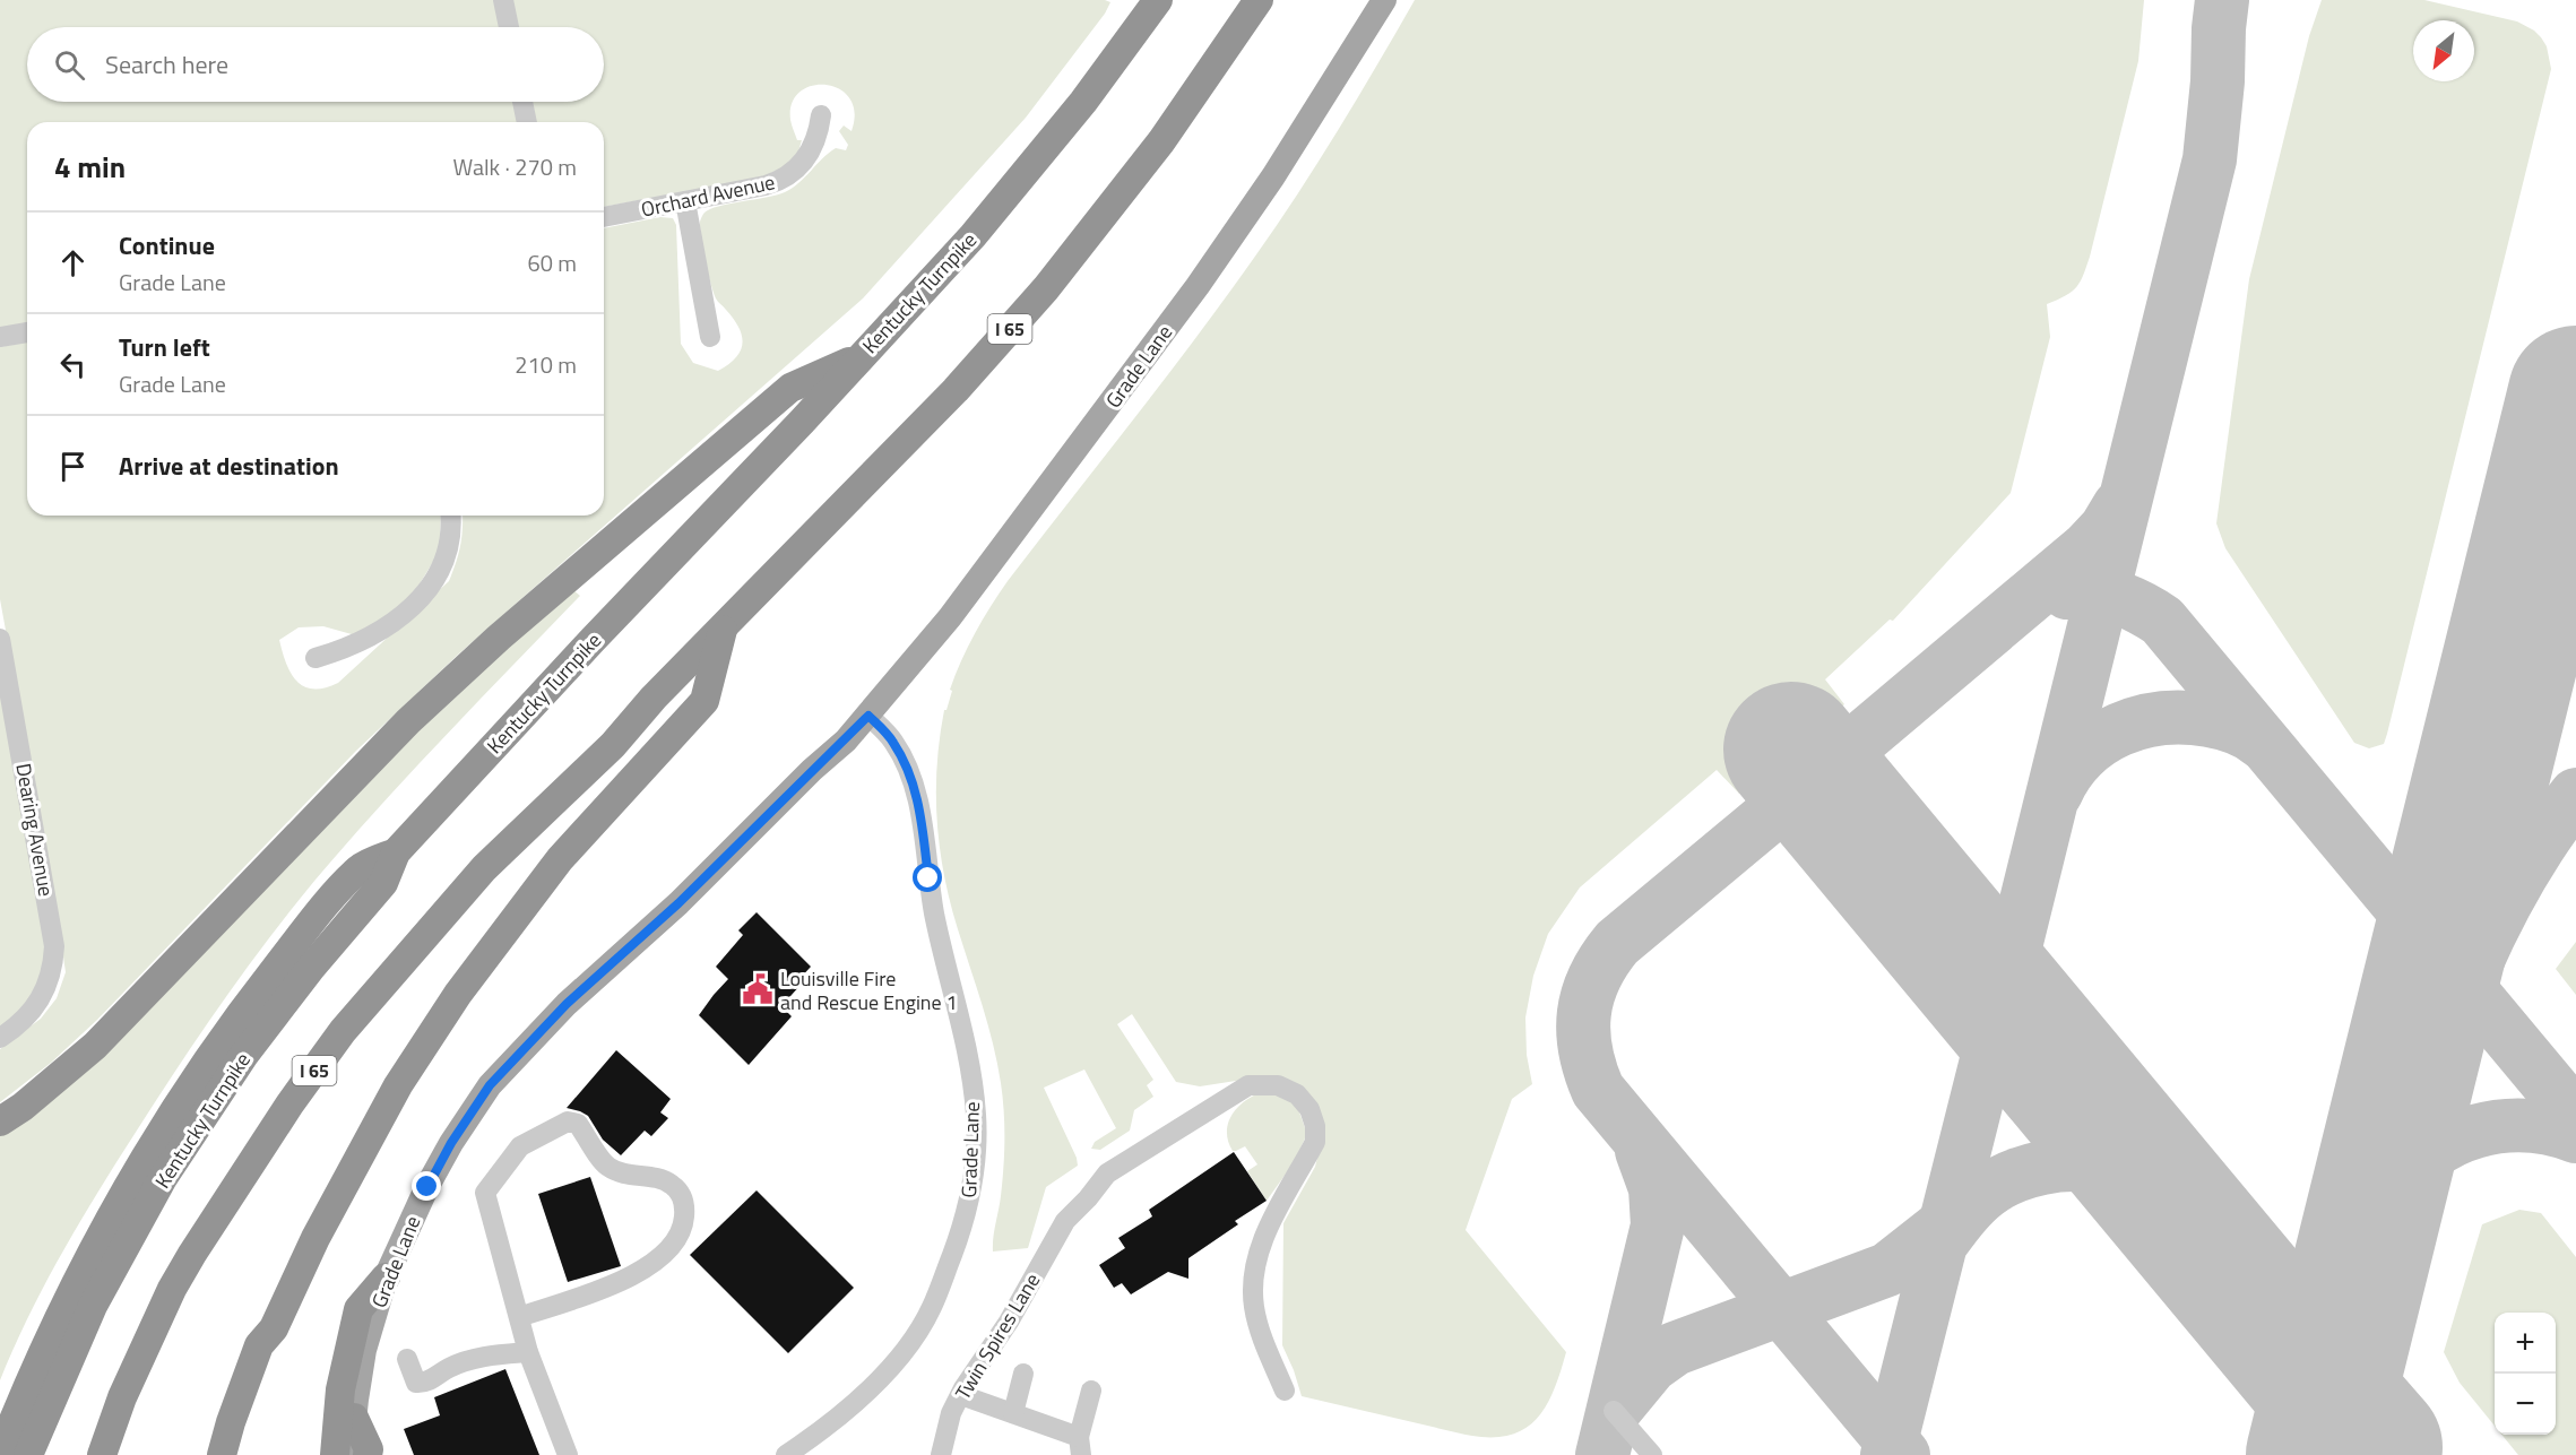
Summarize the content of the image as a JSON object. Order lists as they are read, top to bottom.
{
  "streets": {
    "highway": ["Kentucky Turnpike", "I 65"],
    "main road": ["Grade Lane"],
    "street": ["Orchard Avenue", "Dearing Avenue", "Twin Spires Lane"]
  },
  "places": {
    "public building": ["Louisville Fire and Rescue Engine 1"]
  },
  "north": "bottom left",
  "page": {
    "search": "Search here",
    "heading": ["4 min", "Walk · 270 m"],
    "list": [
      ["Continue", "Grade Lane", "60 m"],
      ["Turn left", "Grade Lane", "210 m"],
      "Arrive at destination"
    ],
    "map_buttons": ["+", "−"]
  }
}
